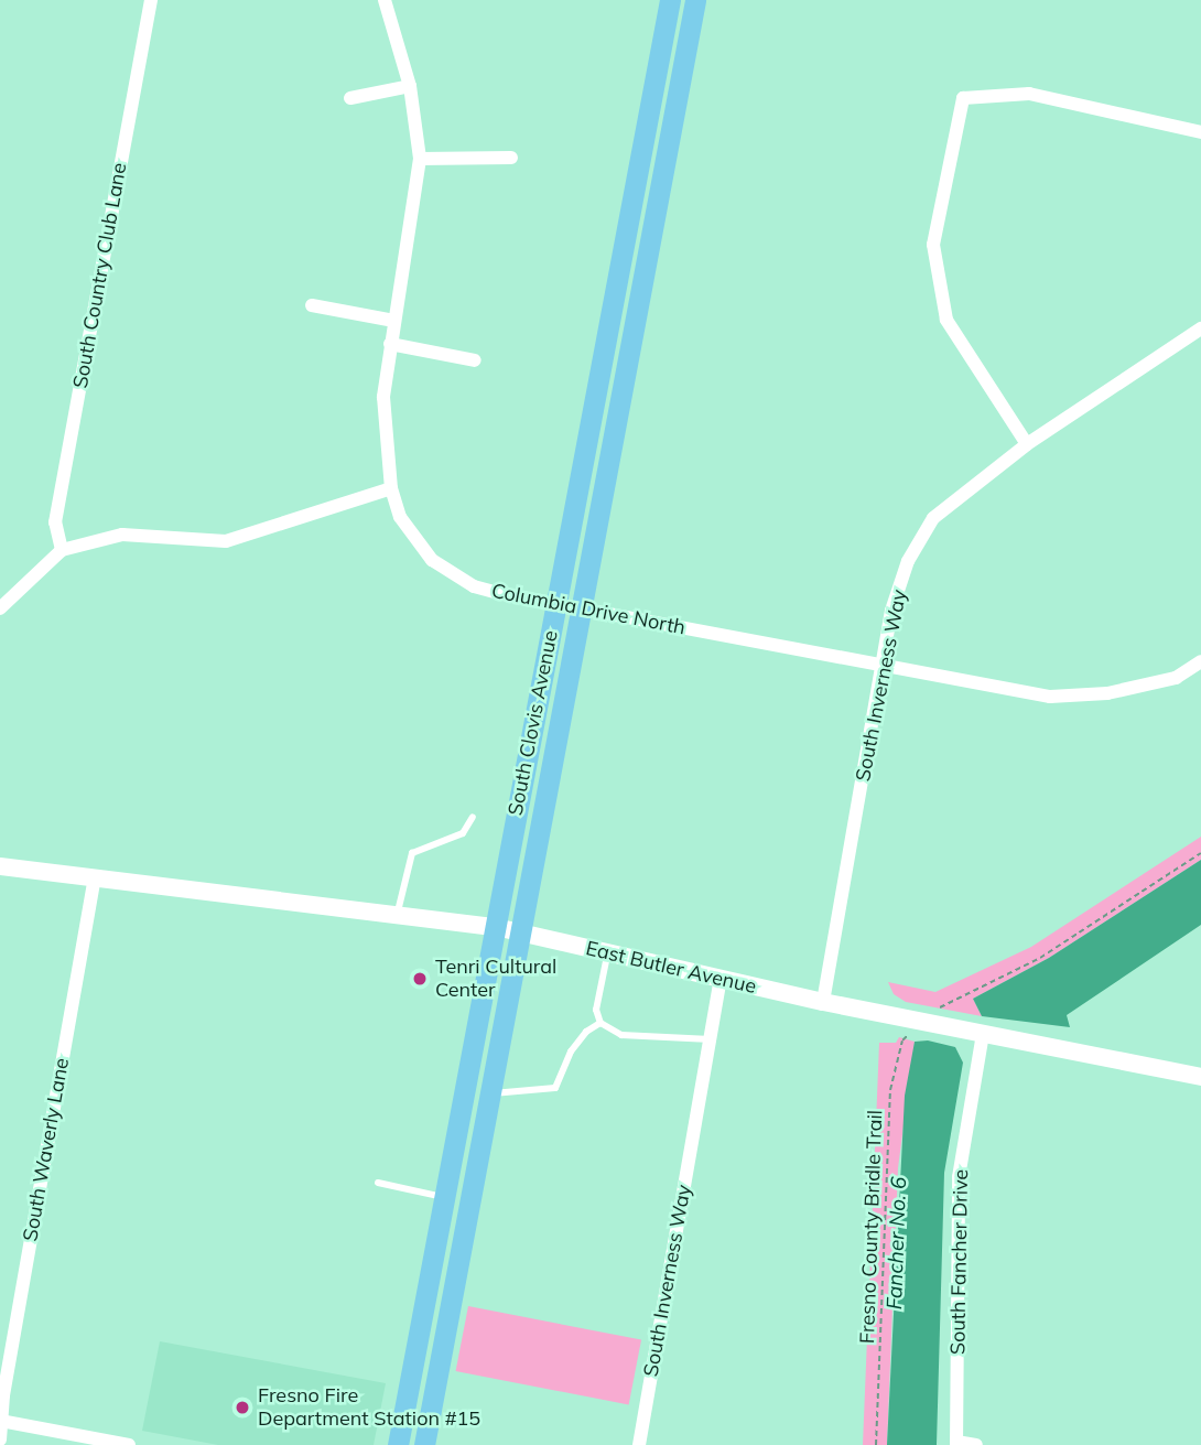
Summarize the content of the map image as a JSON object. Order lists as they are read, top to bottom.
{
  "streets": {
    "main road": ["South Clovis Avenue"],
    "street": [
      "South Country Club Lane",
      "Columbia Drive North",
      "South Inverness Way",
      "East Butler Avenue",
      "South Waverly Lane",
      "South Fancher Drive"
    ],
    "path": ["Fresno County Bridle Trail"]
  },
  "crossings": [
    ["Columbia Drive North", "South Inverness Way"],
    ["Columbia Drive North", "South Clovis Avenue"],
    ["South Inverness Way", "East Butler Avenue"],
    ["South Clovis Avenue", "East Butler Avenue"],
    ["East Butler Avenue", "South Waverly Lane"],
    ["East Butler Avenue", "Fresno County Bridle Trail"],
    ["East Butler Avenue", "South Fancher Drive"]
  ],
  "water": ["Fancher No. 6"],
  "places": ["Tenri Cultural Center", "Fresno Fire Department Station #15"]
}
